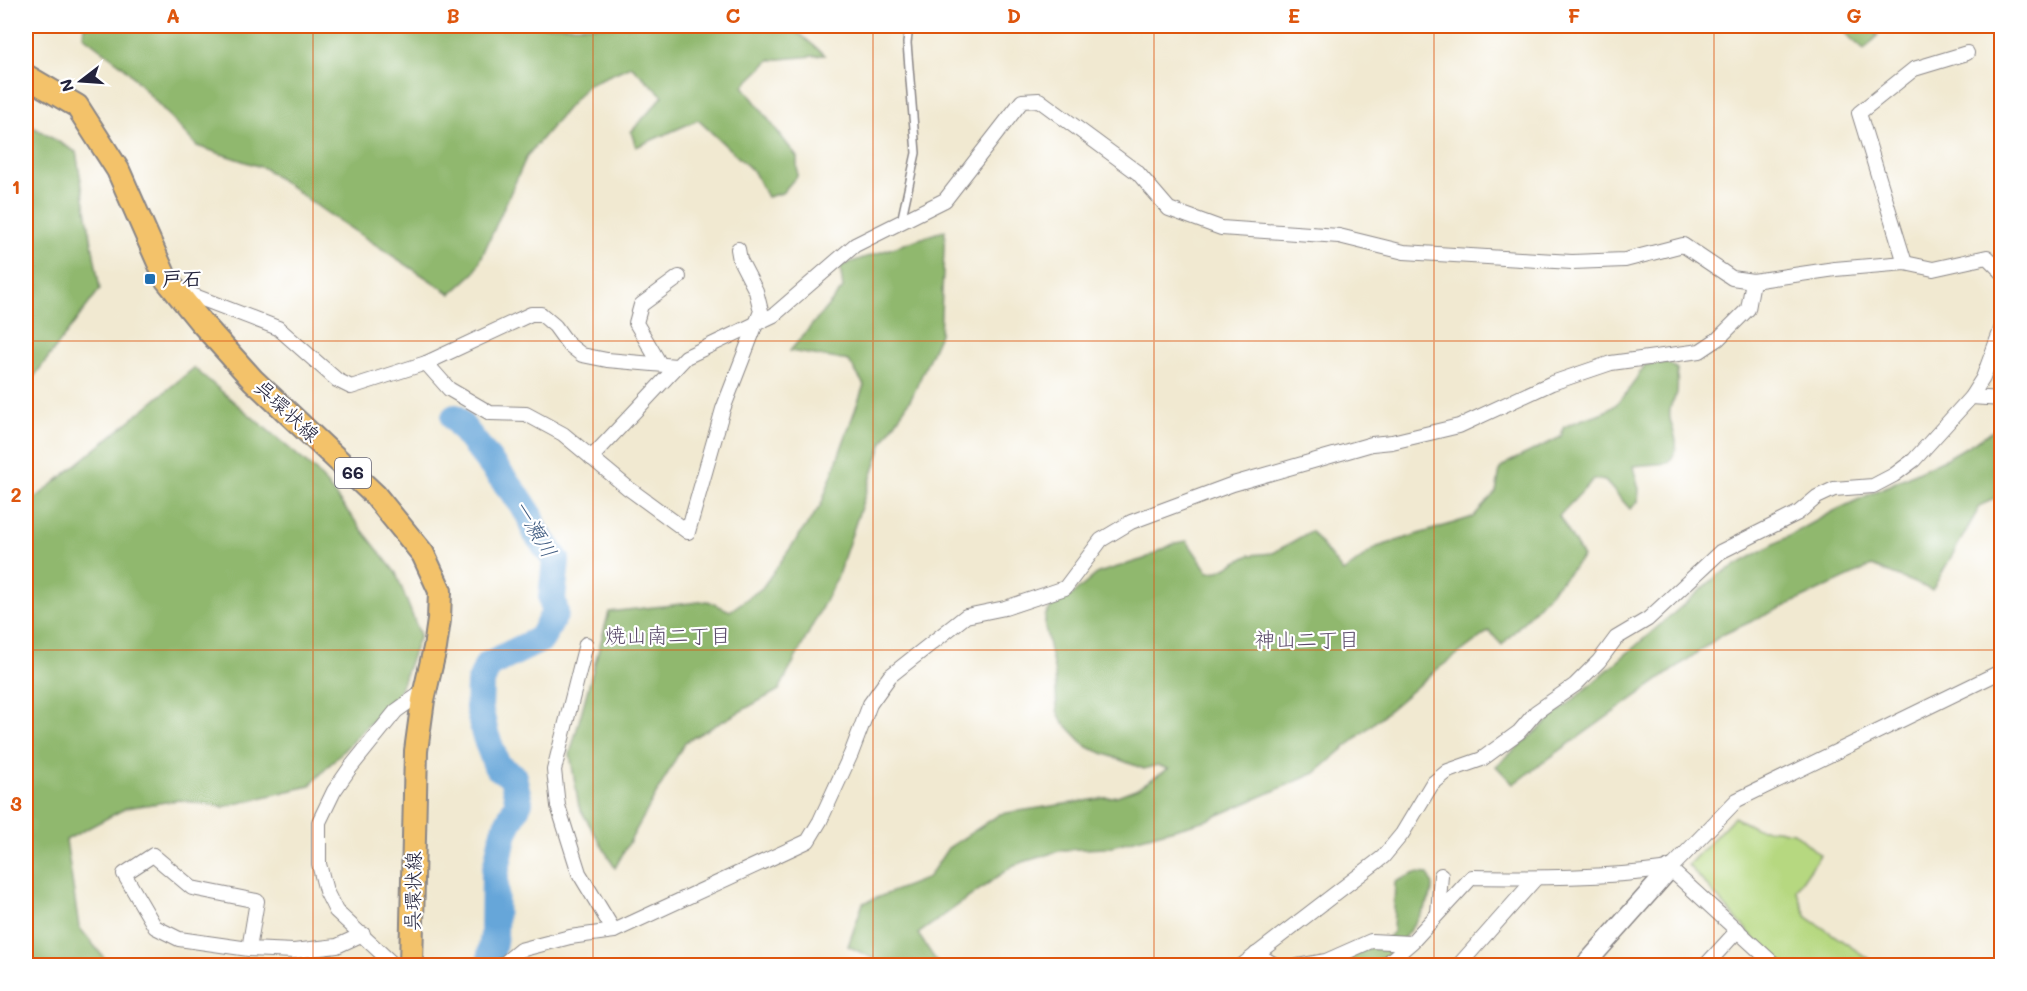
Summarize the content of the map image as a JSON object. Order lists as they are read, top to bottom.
{
  "streets": {
    "main road": ["呉環状線", "66"]
  },
  "districts": ["焼山南二丁目", "神山二丁目"],
  "water": ["一瀬川"],
  "places": {
    "transit": ["戸石"]
  },
  "north": "left",
  "grid": {
    "columns": [
      "A",
      "B",
      "C",
      "D",
      "E",
      "F",
      "G"
    ],
    "rows": ["1", "2", "3"]
  }
}
